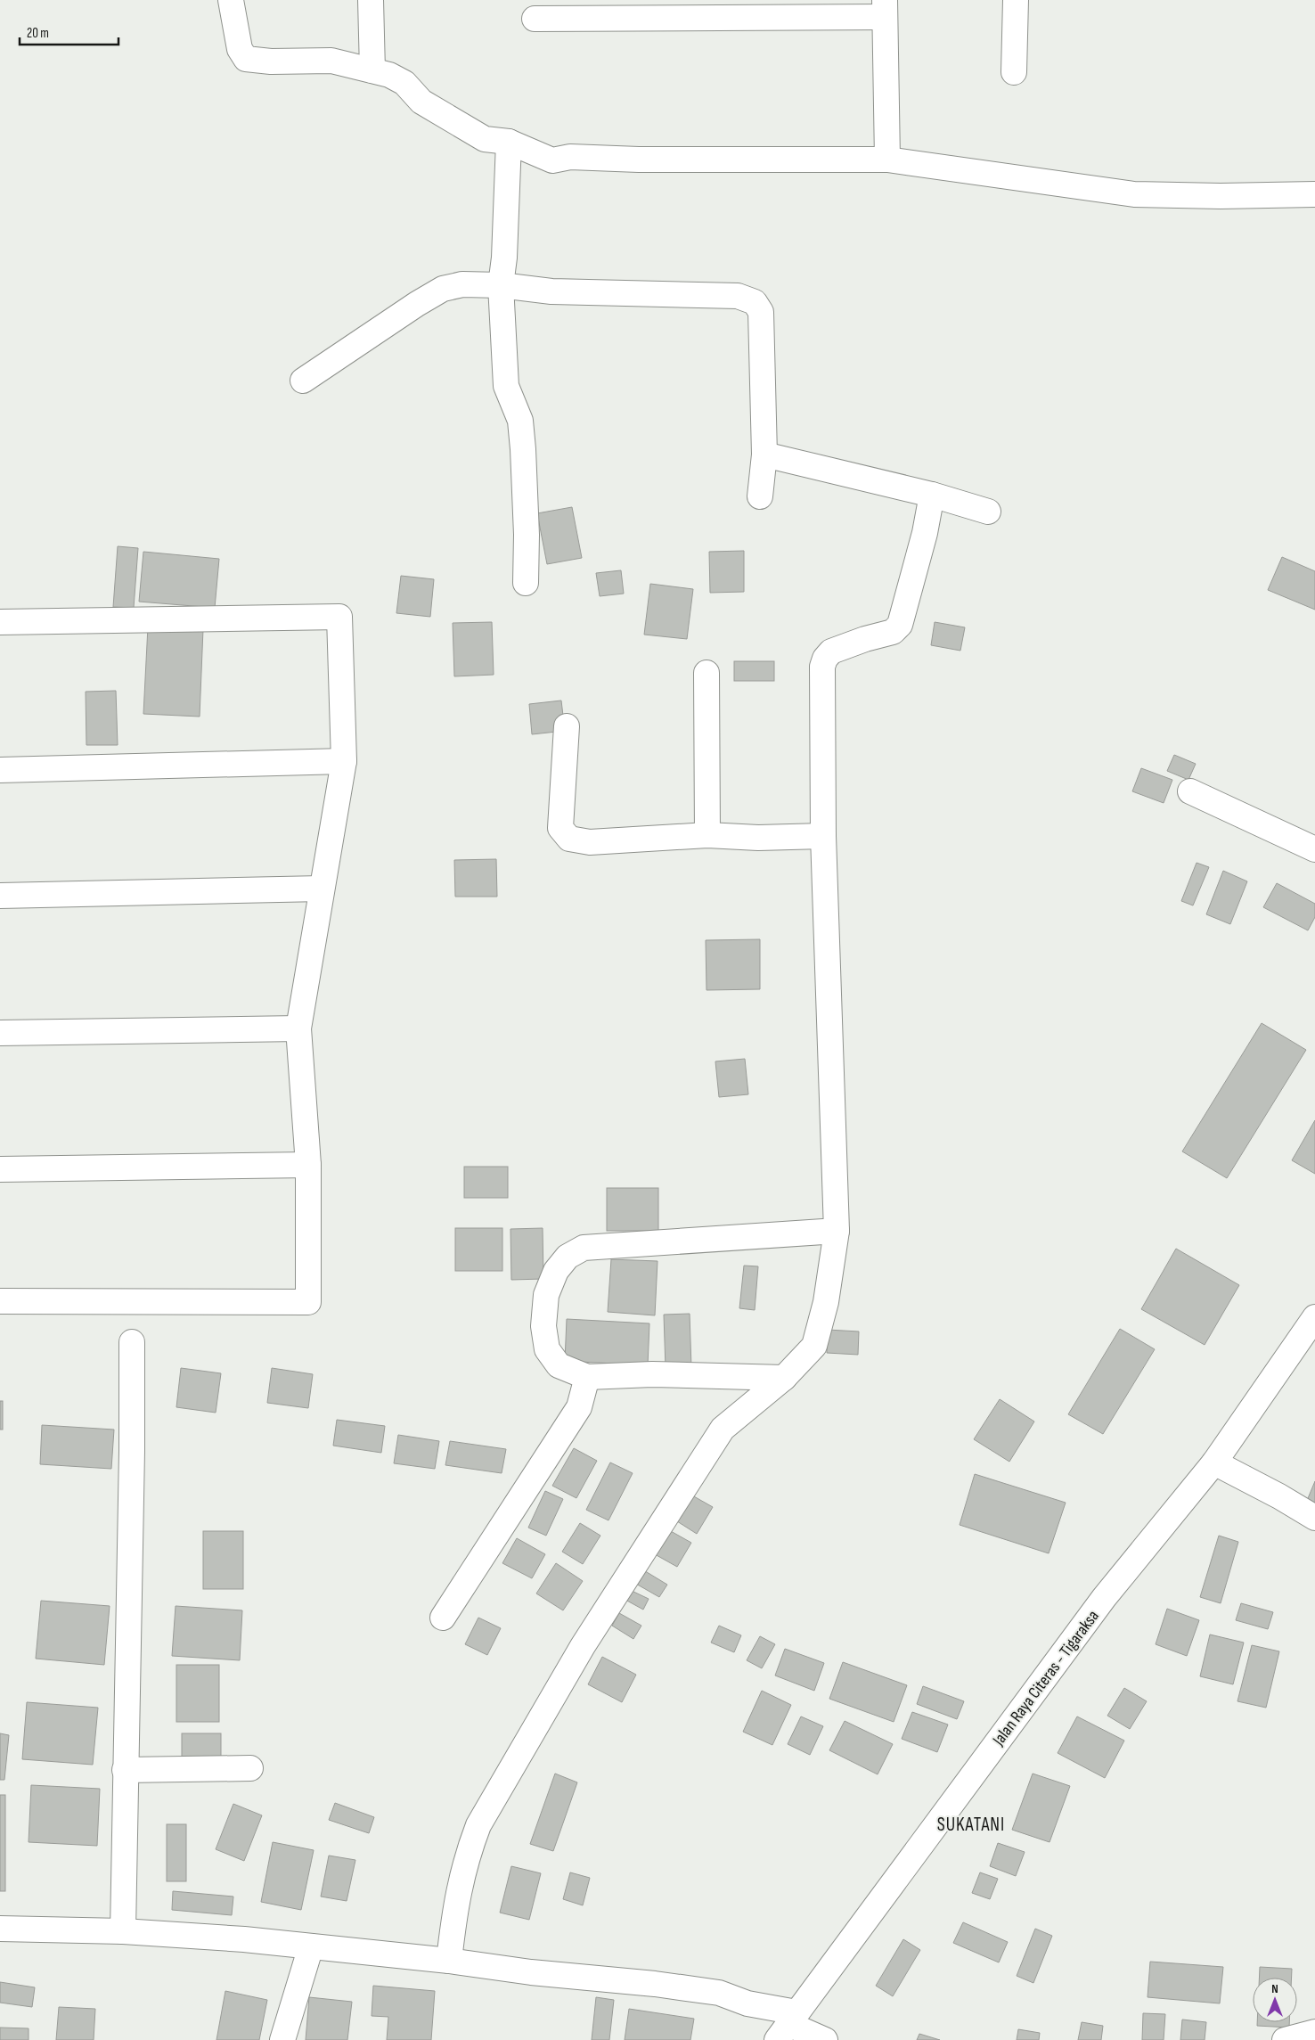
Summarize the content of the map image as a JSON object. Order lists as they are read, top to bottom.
{
  "streets": {
    "street": ["Jalan Raya Citeras - Tigaraksa"]
  },
  "districts": ["SUKATANI"],
  "scale_bar": "20 m",
  "north": "top"
}
